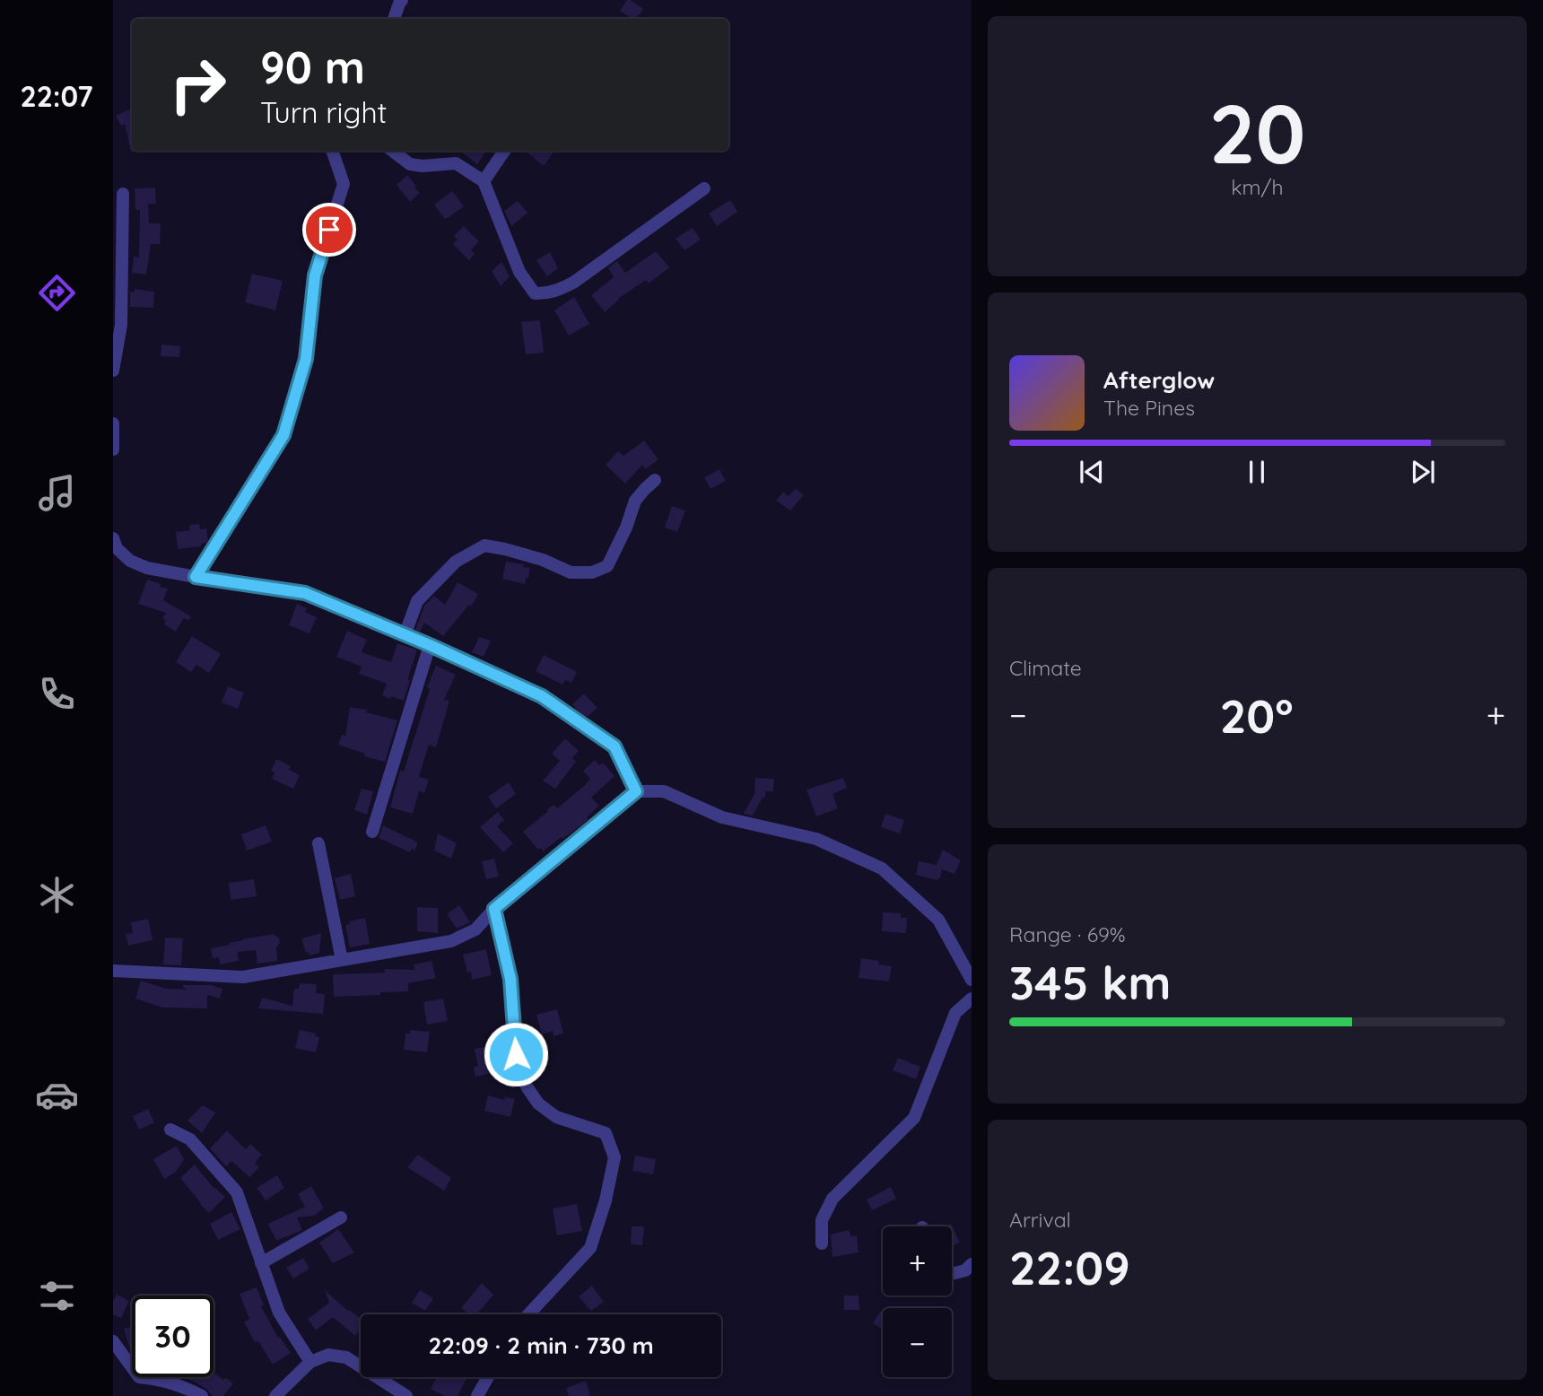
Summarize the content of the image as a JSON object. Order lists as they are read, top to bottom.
{
  "page": {
    "tabs": "22:07",
    "tile": [
      ["20", "km/h"],
      "Climate",
      ["Range · 69%", "345 km"],
      ["Arrival", "22:09"]
    ],
    "turn": ["90 m", "Turn right"],
    "song": ["Afterglow", "The Pines"],
    "heat": ["−", "20°", "+"],
    "map_buttons": ["+", "−"],
    "limit": "30",
    "trip": "22:09 · 2 min · 730 m"
  }
}
